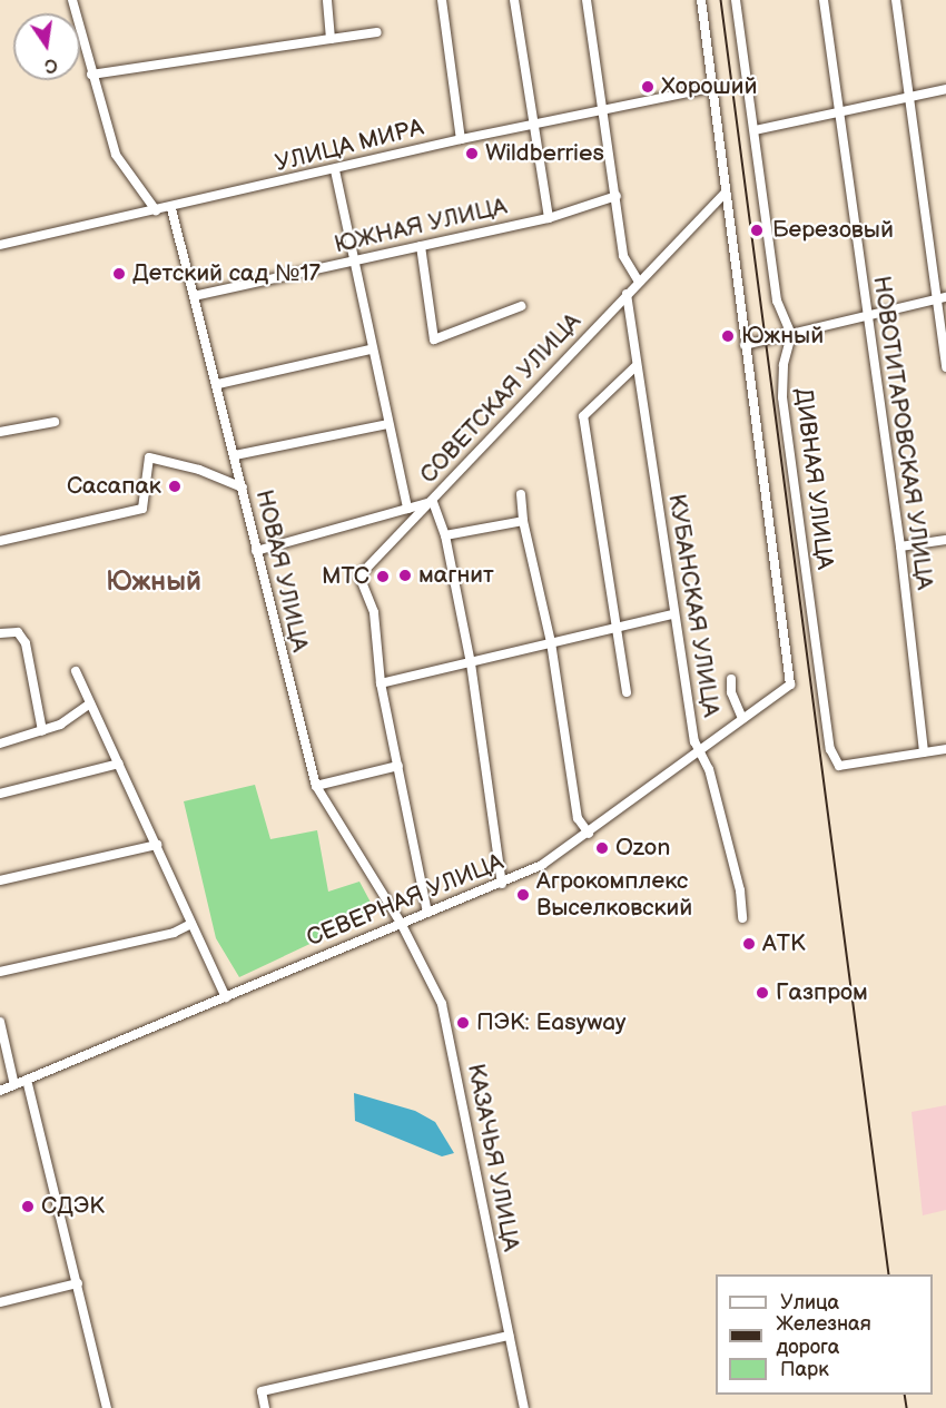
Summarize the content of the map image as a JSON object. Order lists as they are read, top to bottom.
{
  "streets": {
    "street": [
      "УЛИЦА МИРА",
      "ЮЖНАЯ УЛИЦА",
      "СОВЕТСКАЯ УЛИЦА",
      "НОВОТИТАРОВСКАЯ УЛИЦА",
      "ДИВНАЯ УЛИЦА",
      "НОВАЯ УЛИЦА",
      "КУБАНСКАЯ УЛИЦА",
      "СЕВЕРНАЯ УЛИЦА",
      "КАЗАЧЬЯ УЛИЦА"
    ]
  },
  "crossings": [
    ["УЛИЦА МИРА", "НОВАЯ УЛИЦА"],
    ["ЮЖНАЯ УЛИЦА", "НОВАЯ УЛИЦА"],
    ["СОВЕТСКАЯ УЛИЦА", "НОВАЯ УЛИЦА"],
    ["СОВЕТСКАЯ УЛИЦА", "КУБАНСКАЯ УЛИЦА"],
    ["НОВОТИТАРОВСКАЯ УЛИЦА", "ДИВНАЯ УЛИЦА"],
    ["НОВАЯ УЛИЦА", "СЕВЕРНАЯ УЛИЦА"],
    ["НОВАЯ УЛИЦА", "КАЗАЧЬЯ УЛИЦА"],
    ["КУБАНСКАЯ УЛИЦА", "СЕВЕРНАЯ УЛИЦА"],
    ["СЕВЕРНАЯ УЛИЦА", "КАЗАЧЬЯ УЛИЦА"]
  ],
  "districts": ["Южный"],
  "places": [
    "Хороший",
    "Wildberries",
    "Березовый",
    "Детский сад №17",
    "Южный",
    "Сасапак",
    "магнит",
    "МТС",
    "Ozon",
    "Агрокомплекс Выселковский",
    "АТК",
    "Газпром",
    "ПЭК: Easyway",
    "СДЭК"
  ],
  "legend": ["Улица", "Железная дорога", "Парк"],
  "north": "bottom"
}
